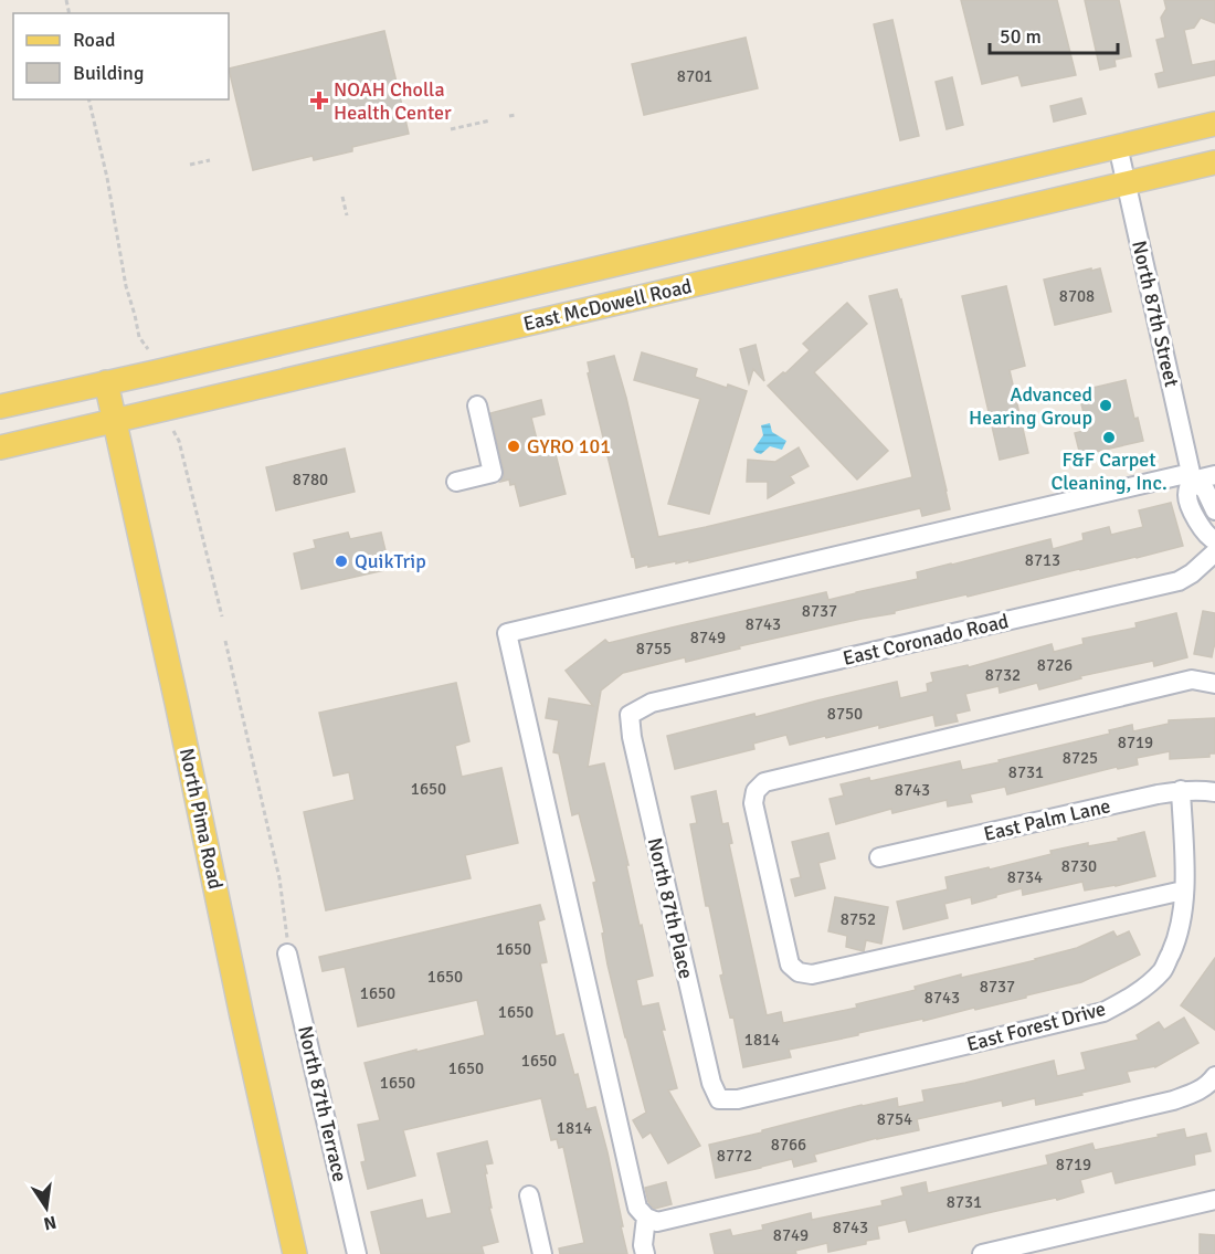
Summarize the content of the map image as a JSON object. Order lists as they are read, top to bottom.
{
  "streets": {
    "main road": ["East McDowell Road", "North Pima Road"],
    "street": [
      "North 87th Street",
      "East Coronado Road",
      "East Palm Lane",
      "North 87th Place",
      "East Forest Drive",
      "North 87th Terrace"
    ]
  },
  "crossings": [
    ["East McDowell Road", "North 87th Street"],
    ["East McDowell Road", "North Pima Road"],
    ["East Coronado Road", "North 87th Place"],
    ["East Palm Lane", "East Forest Drive"],
    ["North 87th Place", "East Forest Drive"]
  ],
  "places": {
    "health": ["NOAH Cholla Health Center"],
    "other": [
      "Advanced Hearing Group",
      "F&F Carpet Cleaning, Inc.",
      "GYRO 101",
      "QuikTrip"
    ]
  },
  "house_numbers": [
    "8701",
    "8708",
    "8780",
    "8713",
    "8737",
    "8743",
    "8749",
    "8755",
    "8726",
    "8732",
    "8750",
    "8719",
    "8725",
    "8731",
    "1650",
    "8743",
    "8730",
    "8734",
    "8752",
    "1650",
    "1650",
    "8737",
    "1650",
    "8743",
    "1650",
    "1814",
    "1650",
    "1650",
    "1650",
    "8754",
    "1814",
    "8766",
    "8772",
    "8719",
    "8731",
    "8743",
    "8749"
  ],
  "legend": ["Road", "Building"],
  "scale_bar": "50 m",
  "north": "bottom"
}
